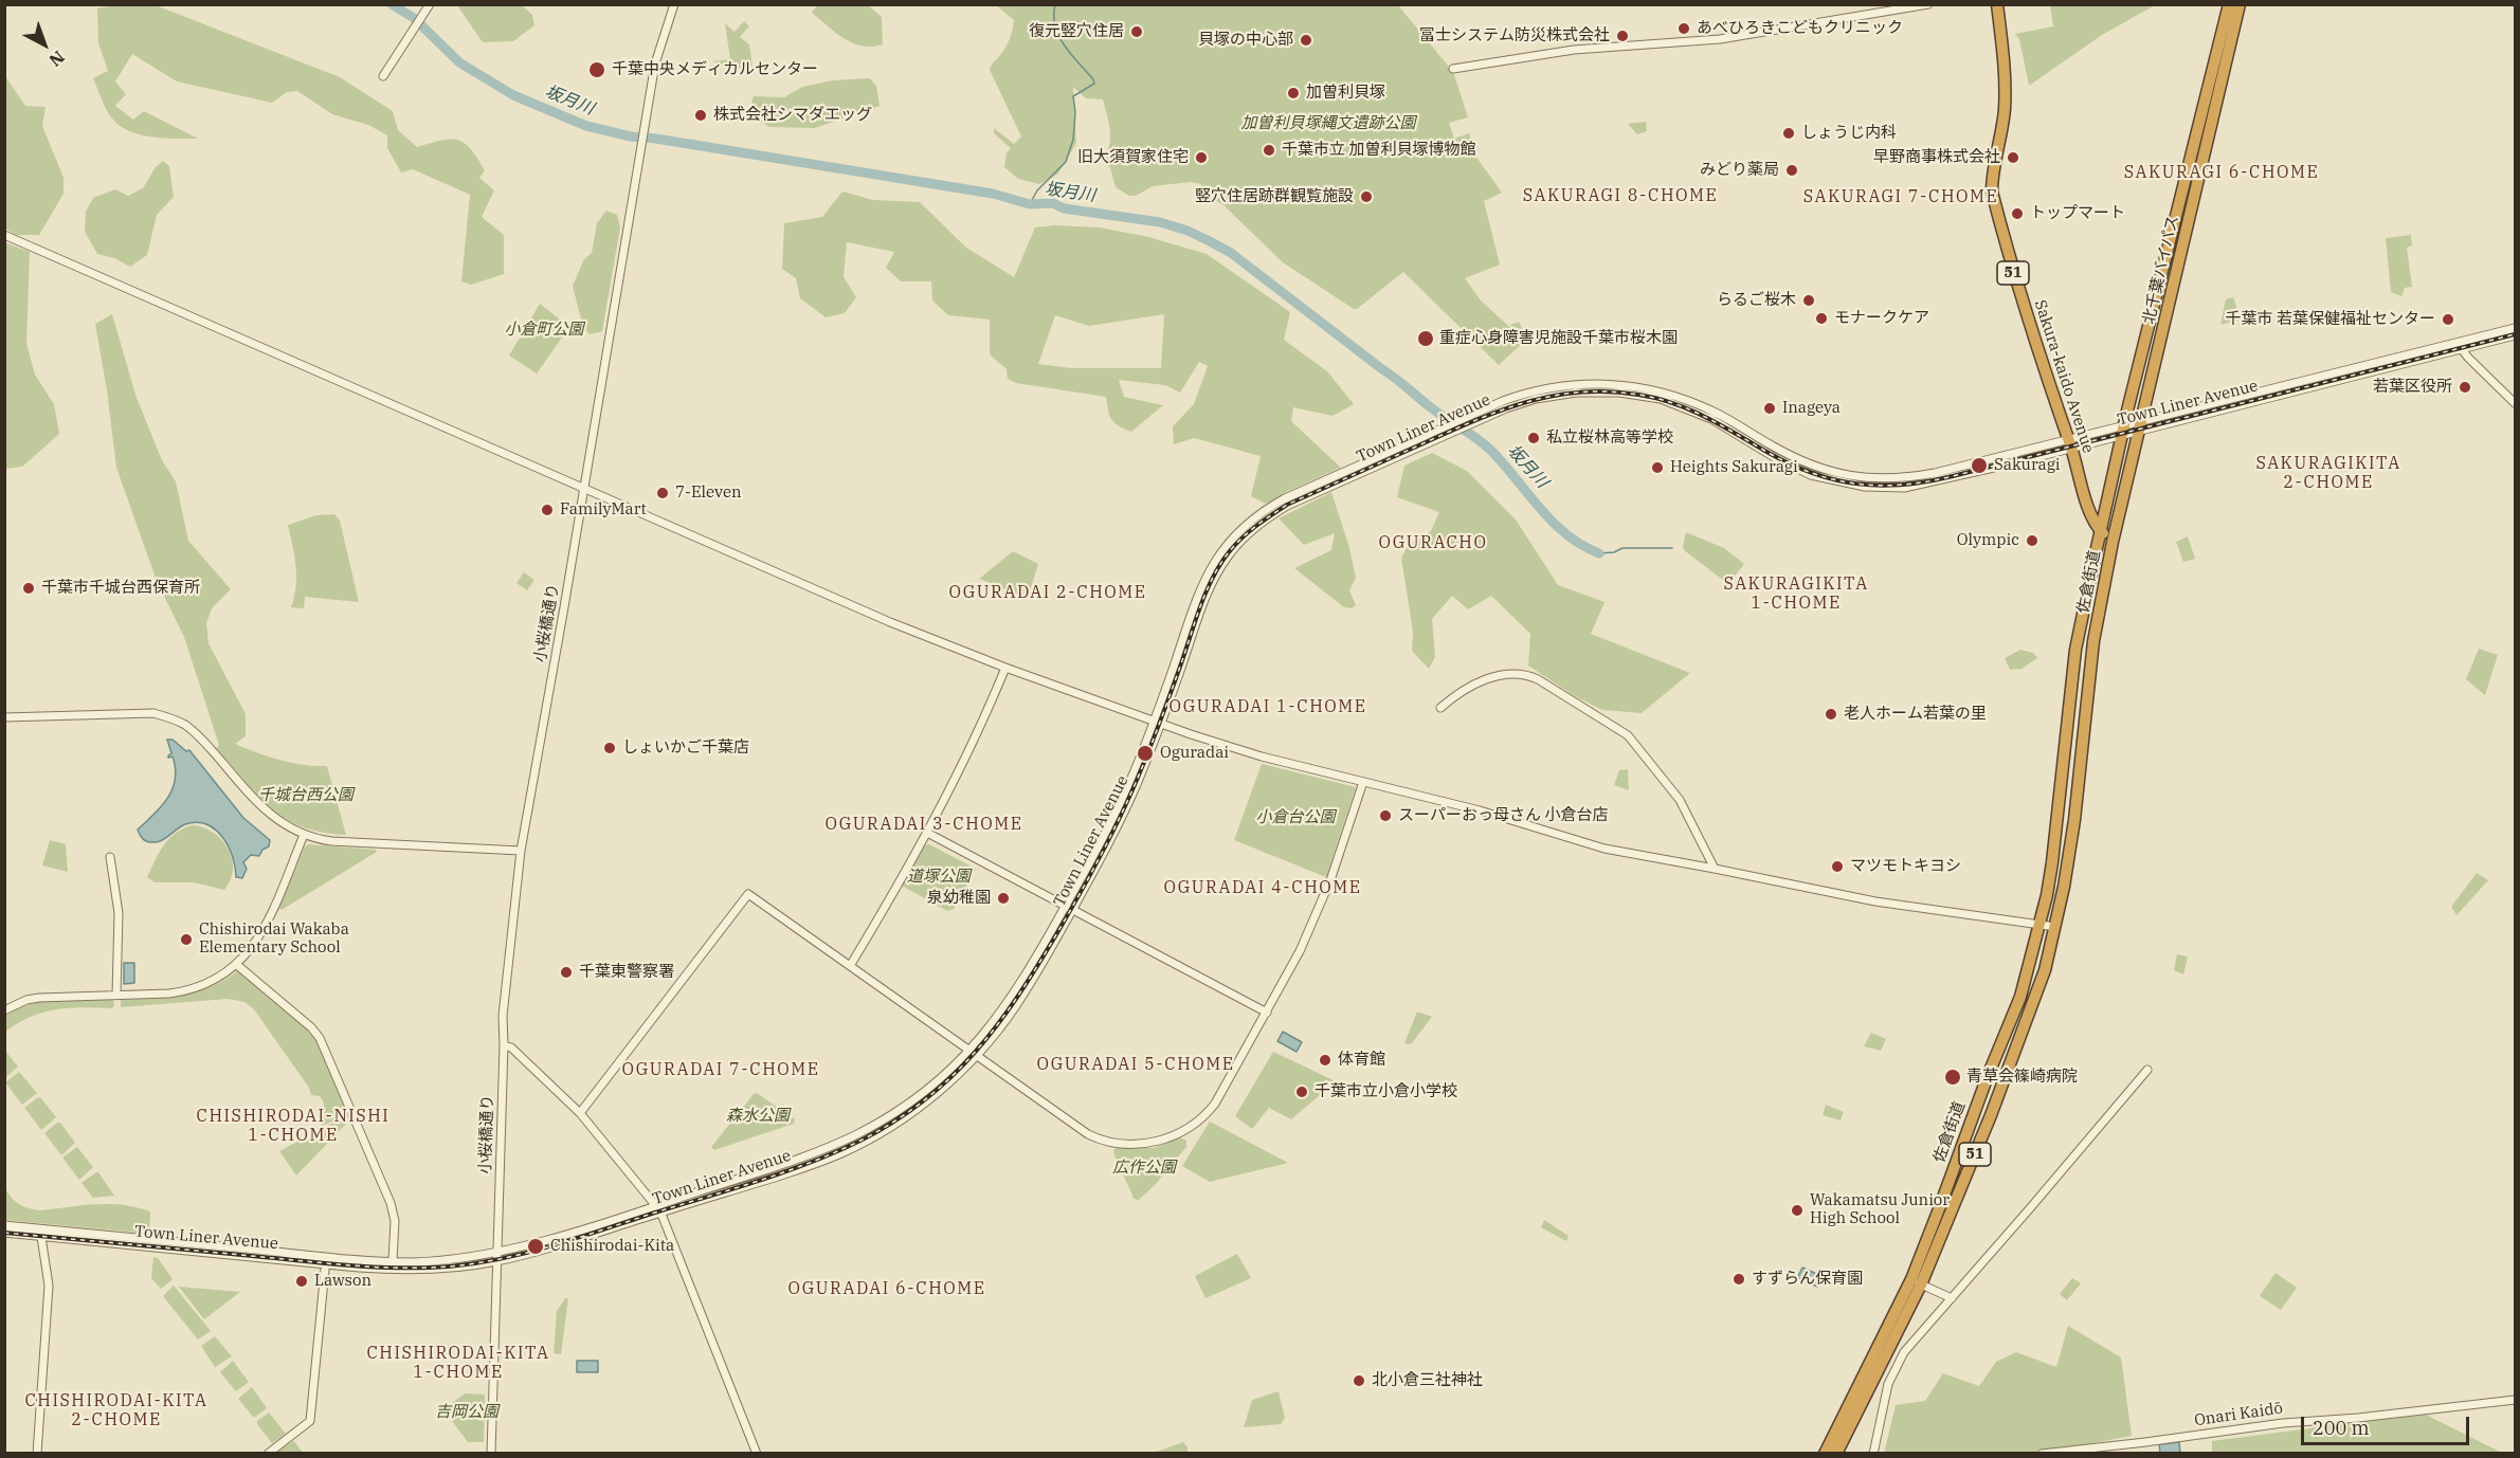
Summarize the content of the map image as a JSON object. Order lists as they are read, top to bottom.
{
  "streets": {
    "highway": [
      "北千葉バイパス",
      "51",
      "Sakura-kaido Avenue",
      "佐倉街道"
    ],
    "street": ["Town Liner Avenue", "小桜橋通り", "Onari Kaidō"]
  },
  "crossings": [
    ["北千葉バイパス", "Sakura-kaido Avenue"],
    ["北千葉バイパス", "Town Liner Avenue"],
    ["北千葉バイパス", "佐倉街道"],
    ["Sakura-kaido Avenue", "Town Liner Avenue"],
    ["Sakura-kaido Avenue", "佐倉街道"],
    ["Town Liner Avenue", "小桜橋通り"]
  ],
  "districts": [
    "SAKURAGI 6-CHOME",
    "SAKURAGI 8-CHOME",
    "SAKURAGI 7-CHOME",
    "SAKURAGIKITA 2-CHOME",
    "OGURACHO",
    "SAKURAGIKITA 1-CHOME",
    "OGURADAI 2-CHOME",
    "OGURADAI 1-CHOME",
    "OGURADAI 3-CHOME",
    "OGURADAI 4-CHOME",
    "OGURADAI 5-CHOME",
    "OGURADAI 7-CHOME",
    "CHISHIRODAI-NISHI 1-CHOME",
    "OGURADAI 6-CHOME",
    "CHISHIRODAI-KITA 1-CHOME",
    "CHISHIRODAI-KITA 2-CHOME"
  ],
  "water": ["坂月川"],
  "parks": [
    "加曽利貝塚縄文遺跡公園",
    "小倉町公園",
    "千城台西公園",
    "小倉台公園",
    "道塚公園",
    "森水公園",
    "広作公園",
    "吉岡公園"
  ],
  "places": [
    "あべひろきこどもクリニック",
    "復元竪穴住居",
    "冨士システム防災株式会社",
    "貝塚の中心部",
    "千葉中央メディカルセンター",
    "加曽利貝塚",
    "株式会社シマダエッグ",
    "しょうじ内科",
    "千葉市立 加曽利貝塚博物館",
    "旧大須賀家住宅",
    "早野商事株式会社",
    "みどり薬局",
    "竪穴住居跡群観覧施設",
    "トップマート",
    "らるご桜木",
    "モナークケア",
    "千葉市 若葉保健福祉センター",
    "重症心身障害児施設千葉市桜木園",
    "若葉区役所",
    "Inageya",
    "私立桜林高等学校",
    "Sakuragi",
    "Heights Sakuragi",
    "7-Eleven",
    "FamilyMart",
    "Olympic",
    "千葉市千城台西保育所",
    "老人ホーム若葉の里",
    "しょいかご千葉店",
    "Oguradai",
    "スーパーおっ母さん 小倉台店",
    "マツモトキヨシ",
    "泉幼稚園",
    "Chishirodai Wakaba Elementary School",
    "千葉東警察署",
    "体育館",
    "青草会篠崎病院",
    "千葉市立小倉小学校",
    "Wakamatsu Junior High School",
    "Chishirodai-Kita",
    "すずらん保育園",
    "Lawson",
    "北小倉三社神社"
  ],
  "scale_bar": "200 m",
  "north": "bottom right"
}
